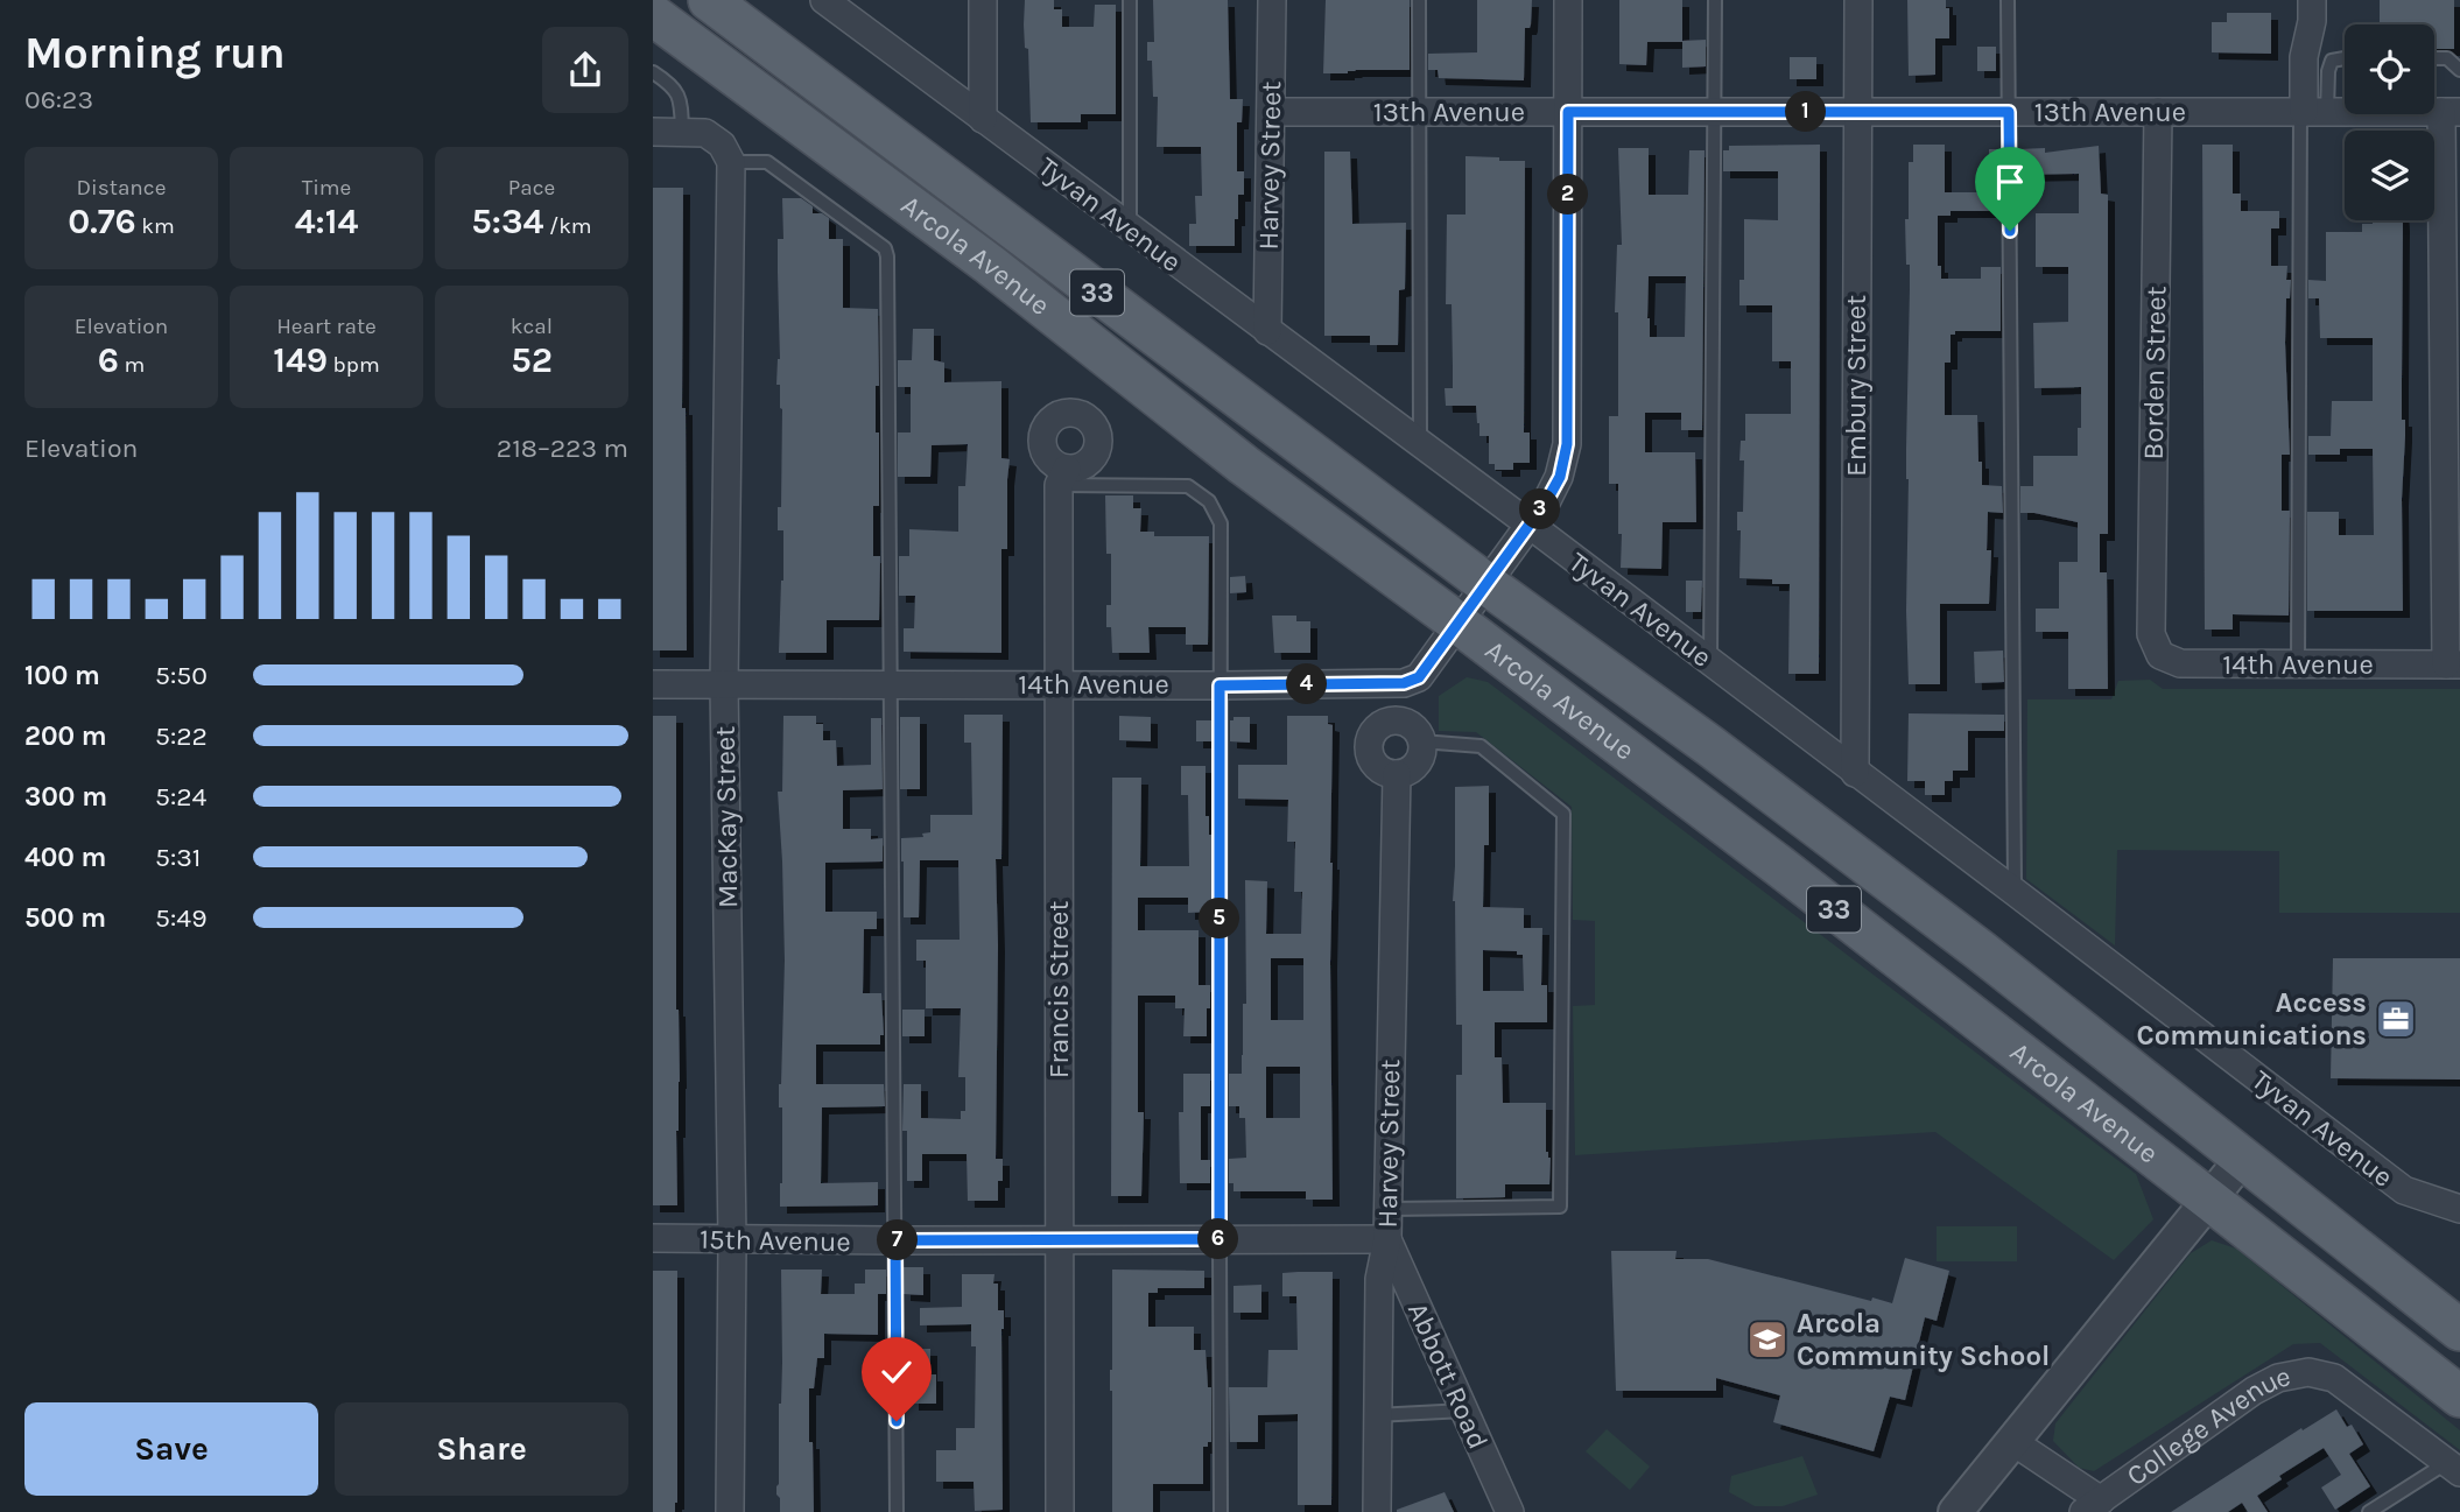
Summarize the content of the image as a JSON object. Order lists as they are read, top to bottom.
{
  "streets": {
    "main road": ["Arcola Avenue", "33"],
    "street": [
      "13th Avenue",
      "Harvey Street",
      "Tyvan Avenue",
      "Borden Street",
      "Embury Street",
      "14th Avenue",
      "MacKay Street",
      "Francis Street",
      "15th Avenue",
      "Abbott Road",
      "College Avenue"
    ]
  },
  "crossings": [
    ["13th Avenue", "Harvey Street"],
    ["13th Avenue", "Borden Street"],
    ["13th Avenue", "Embury Street"],
    ["13th Avenue", "14th Avenue"],
    ["Harvey Street", "Tyvan Avenue"],
    ["Harvey Street", "15th Avenue"],
    ["Harvey Street", "Abbott Road"],
    ["Tyvan Avenue", "Embury Street"],
    ["Tyvan Avenue", "14th Avenue"],
    ["Arcola Avenue", "14th Avenue"],
    ["Borden Street", "14th Avenue"],
    ["14th Avenue", "MacKay Street"],
    ["14th Avenue", "Francis Street"],
    ["MacKay Street", "15th Avenue"],
    ["Francis Street", "15th Avenue"],
    ["15th Avenue", "Abbott Road"]
  ],
  "places": {
    "office": ["Access Communications"],
    "school or university": ["Arcola Community School"]
  },
  "page": {
    "heading": ["Morning run", "06:23"],
    "pins": [
      "1",
      "2",
      "3",
      "4",
      "5",
      "6",
      "7"
    ],
    "stats": [
      ["Distance", "0.76 km"],
      ["Time", "4:14"],
      ["Pace", "5:34 /km"],
      ["Elevation", "6 m"],
      ["Heart rate", "149 bpm"],
      ["kcal", "52"]
    ],
    "chart": ["Elevation", "218–223 m"],
    "list": [
      {
        "name": "100 m",
        "note": "5:50"
      },
      {
        "name": "200 m",
        "note": "5:22"
      },
      {
        "name": "300 m",
        "note": "5:24"
      },
      {
        "name": "400 m",
        "note": "5:31"
      },
      {
        "name": "500 m",
        "note": "5:49"
      }
    ],
    "buttons": ["Save", "Share"]
  }
}
